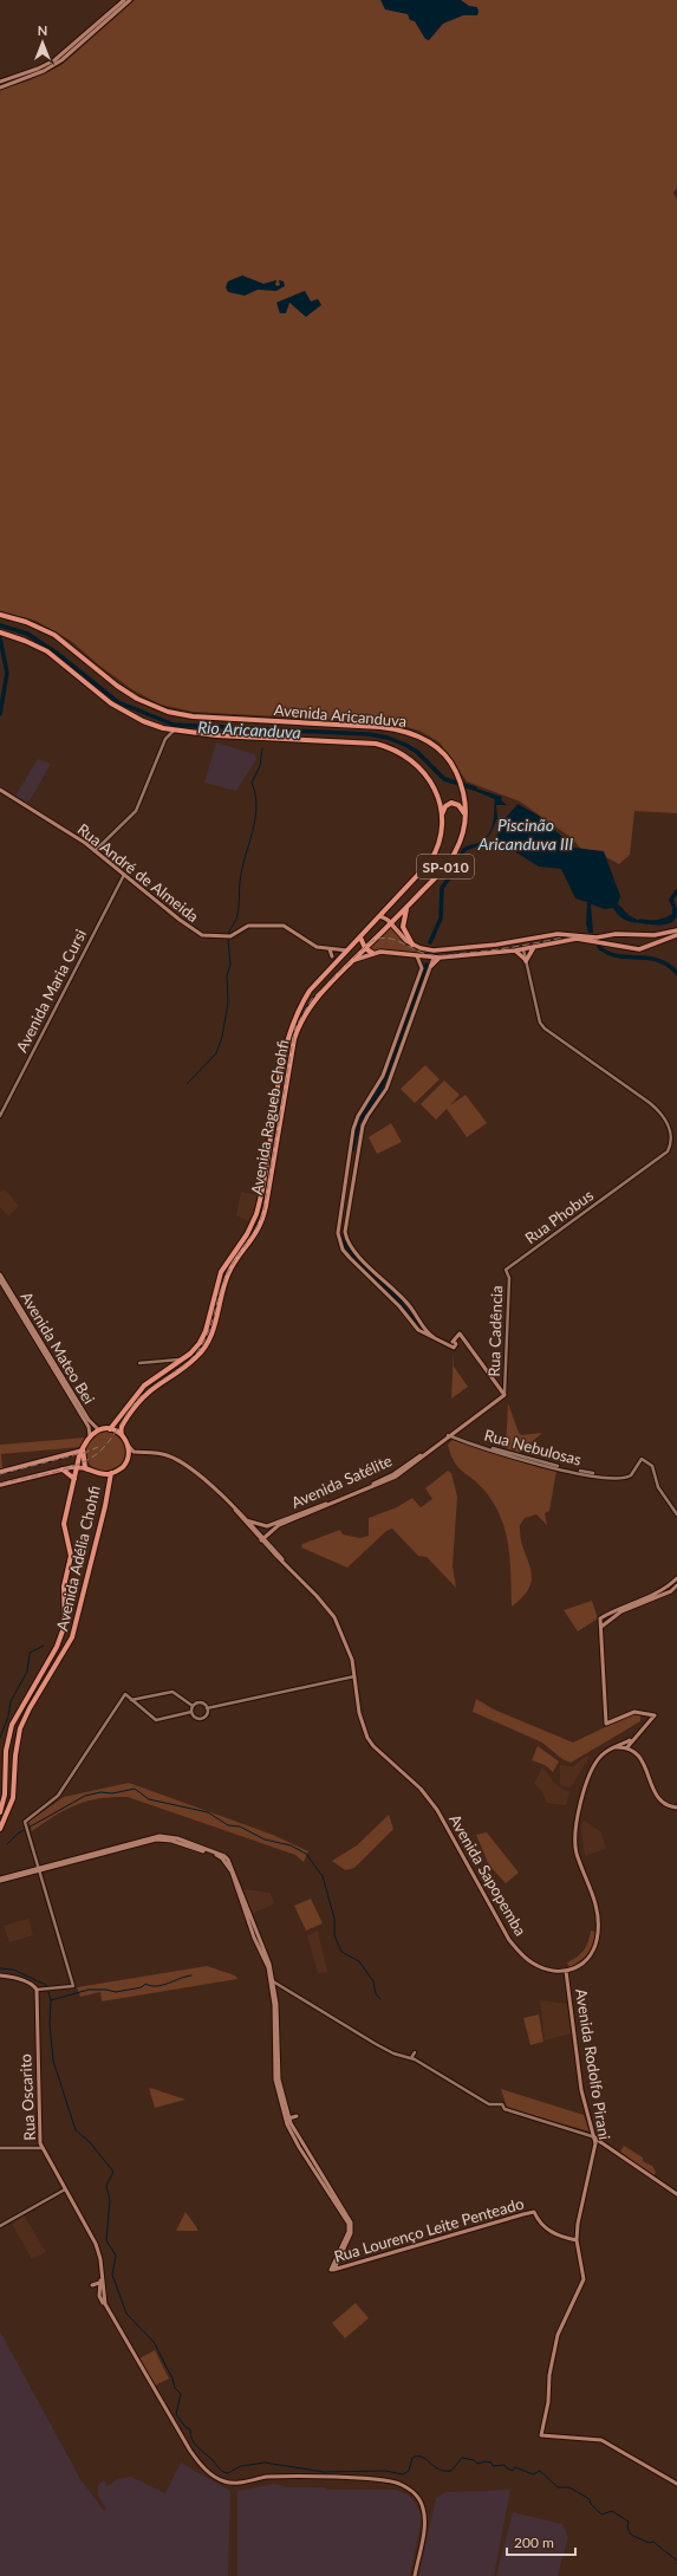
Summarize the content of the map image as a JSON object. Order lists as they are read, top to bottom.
{
  "streets": {
    "highway": [
      "Avenida Aricanduva",
      "SP-010",
      "Avenida Ragueb Chohfi",
      "Avenida Adélia Chohfi"
    ],
    "main road": [
      "Rua André de Almeida",
      "Avenida Mateo Bei",
      "Avenida Satélite",
      "Avenida Sapopemba",
      "Avenida Rodolfo Pirani",
      "Rua Oscarito",
      "Rua Lourenço Leite Penteado"
    ],
    "street": [
      "Avenida Maria Cursi",
      "Rua Phobus",
      "Rua Cadência",
      "Rua Nebulosas"
    ]
  },
  "crossings": [
    ["Avenida Aricanduva", "Rua André de Almeida"],
    ["Avenida Aricanduva", "Avenida Ragueb Chohfi"],
    ["Rua André de Almeida", "Avenida Maria Cursi"],
    ["Rua André de Almeida", "Avenida Ragueb Chohfi"],
    ["Avenida Ragueb Chohfi", "Avenida Mateo Bei"],
    ["Avenida Ragueb Chohfi", "Avenida Adélia Chohfi"],
    ["Avenida Ragueb Chohfi", "Avenida Sapopemba"],
    ["Rua Phobus", "Rua Cadência"],
    ["Rua Cadência", "Avenida Satélite"],
    ["Avenida Mateo Bei", "Avenida Adélia Chohfi"],
    ["Avenida Mateo Bei", "Avenida Sapopemba"],
    ["Rua Nebulosas", "Avenida Satélite"],
    ["Avenida Satélite", "Avenida Sapopemba"],
    ["Avenida Adélia Chohfi", "Avenida Sapopemba"],
    ["Avenida Sapopemba", "Avenida Rodolfo Pirani"],
    ["Avenida Rodolfo Pirani", "Rua Lourenço Leite Penteado"]
  ],
  "water": ["Rio Aricanduva", "Piscinão Aricanduva III"],
  "scale_bar": "200 m",
  "north": "top"
}
